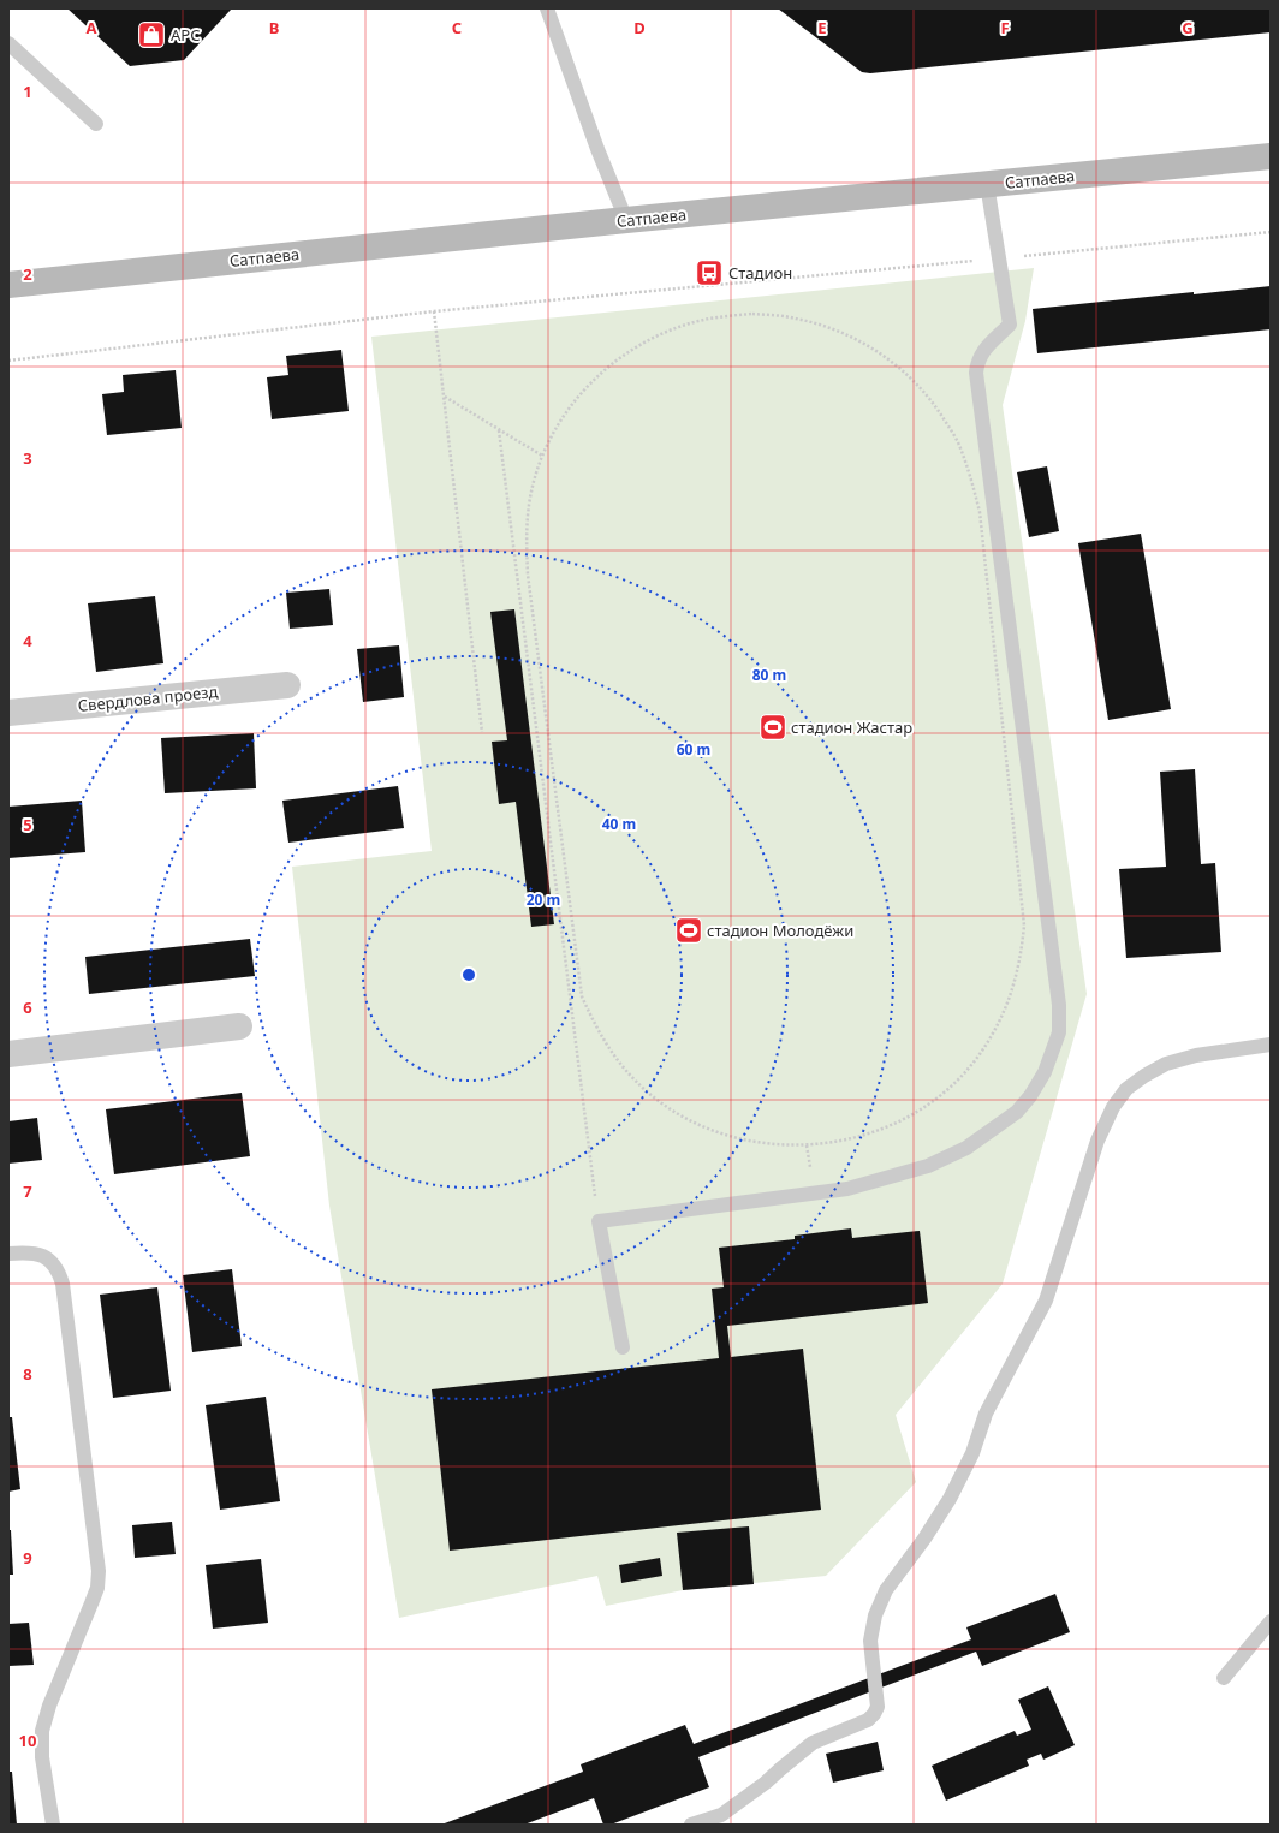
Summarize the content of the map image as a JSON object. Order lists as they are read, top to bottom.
{
  "streets": {
    "street": ["Сатпаева", "Свердлова проезд"]
  },
  "places": {
    "shop": ["АРС"],
    "bus stop": ["Стадион"],
    "sports": ["стадион Жастар", "стадион Молодёжи"]
  },
  "grid": {
    "columns": [
      "A",
      "B",
      "C",
      "D",
      "E",
      "F",
      "G"
    ],
    "rows": [
      "1",
      "2",
      "3",
      "4",
      "5",
      "6",
      "7",
      "8",
      "9",
      "10"
    ]
  },
  "rings": [
    "80 m",
    "60 m",
    "40 m",
    "20 m"
  ]
}
